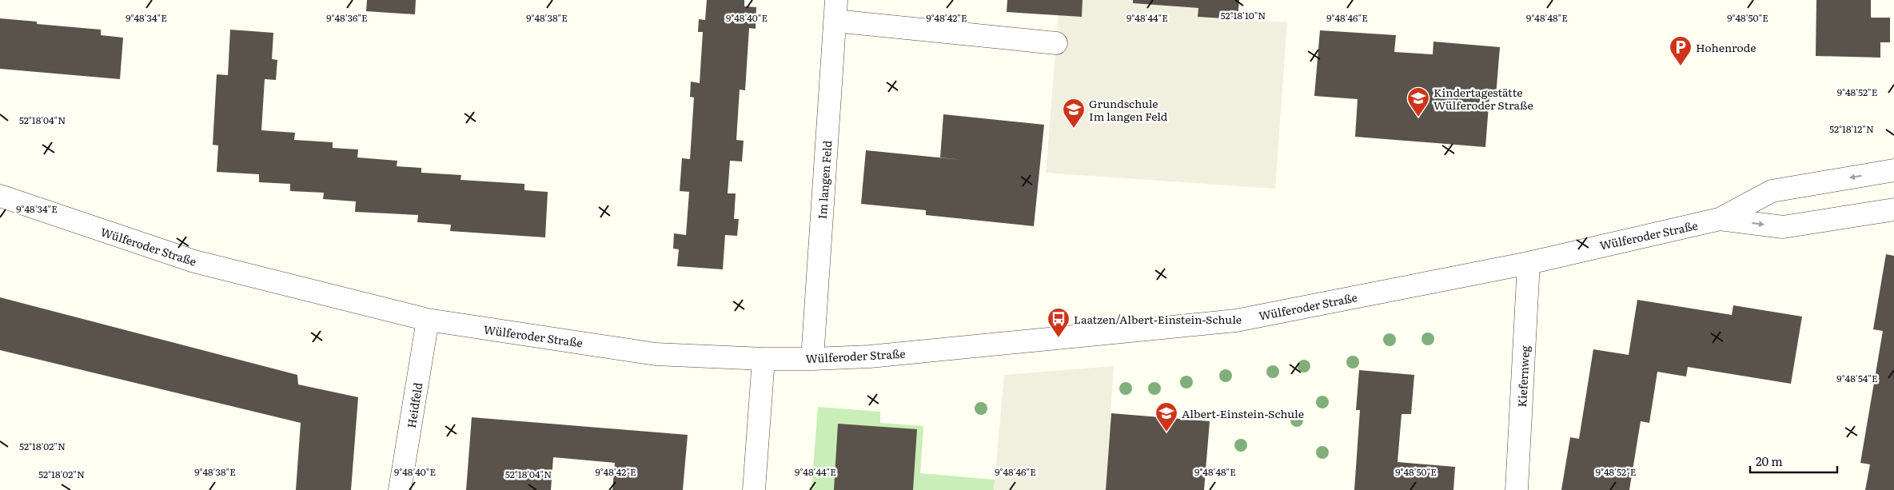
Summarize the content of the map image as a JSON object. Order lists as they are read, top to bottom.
{
  "streets": {
    "street": [
      "Im langen Feld",
      "Wülferoder Straße",
      "Kiefernweg",
      "Heidfeld"
    ]
  },
  "crossings": [
    ["Im langen Feld", "Wülferoder Straße"],
    ["Wülferoder Straße", "Kiefernweg"],
    ["Wülferoder Straße", "Heidfeld"]
  ],
  "places": {
    "parking": ["Hohenrode"],
    "school or university": ["Kindertagestätte Wülferoder Straße", "Grundschule Im langen Feld", "Albert-Einstein-Schule"],
    "bus stop": ["Laatzen/Albert-Einstein-Schule"]
  },
  "scale_bar": "20 m",
  "coordinates": [
    "52°18'10\"N",
    "9°48'34\"E",
    "9°48'36\"E",
    "9°48'38\"E",
    "9°48'40\"E",
    "9°48'42\"E",
    "9°48'44\"E",
    "9°48'50\"E",
    "9°48'46\"E",
    "9°48'48\"E",
    "9°48'52\"E",
    "52°18'04\"N",
    "52°18'12\"N",
    "9°48'54\"E",
    "52°18'02\"N"
  ]
}
